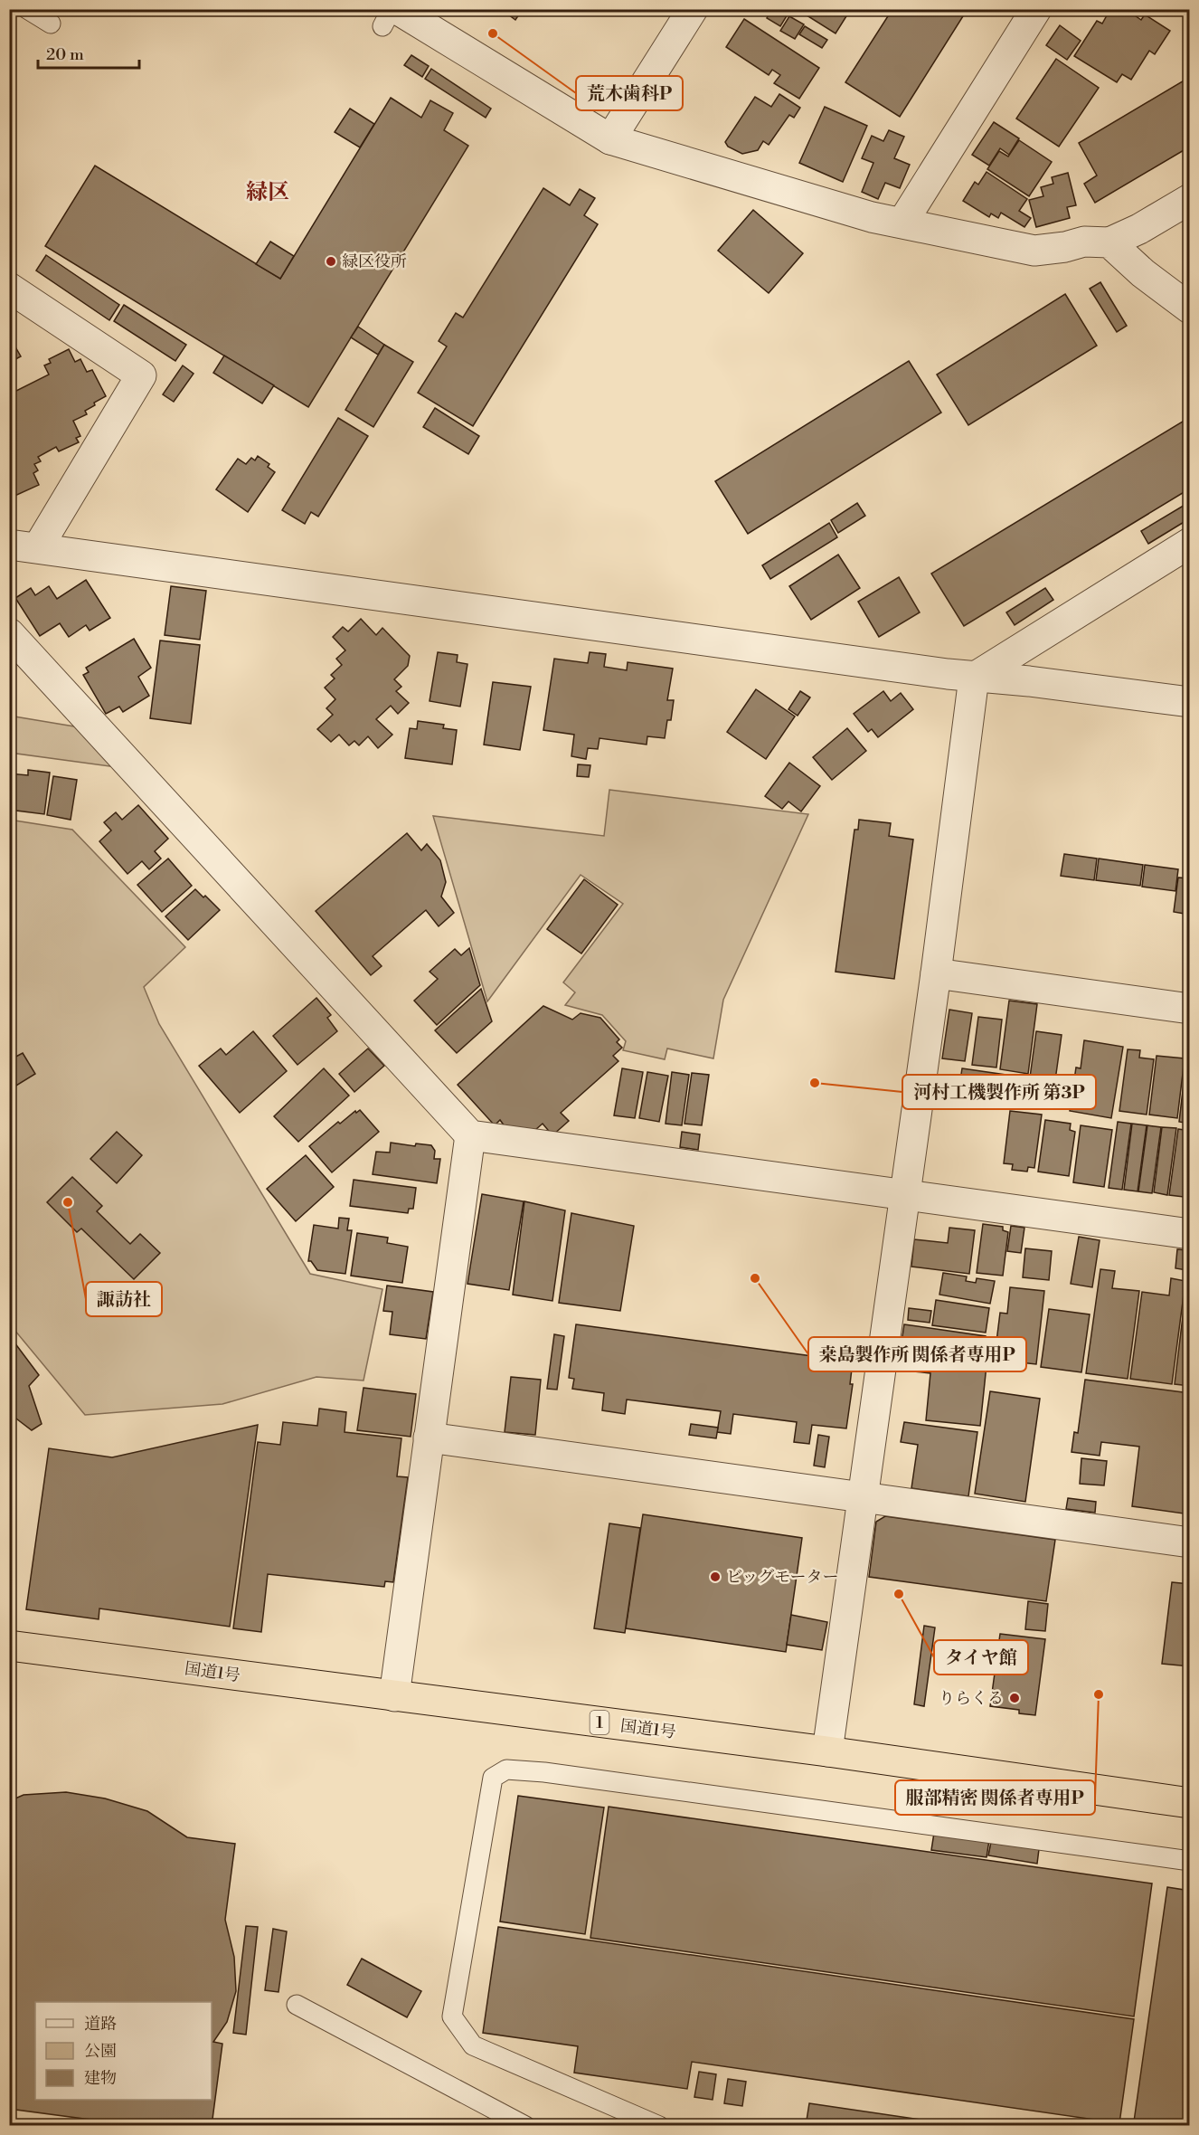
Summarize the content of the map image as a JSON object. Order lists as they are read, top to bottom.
{
  "streets": {
    "highway": ["国道1号", "1"]
  },
  "districts": ["緑区"],
  "places": [
    "荒木歯科P",
    "緑区役所",
    "河村工機製作所 第3P",
    "諏訪社",
    "桒島製作所 関係者専用P",
    "ビッグモーター",
    "タイヤ館",
    "服部精密 関係者専用P",
    "りらくる"
  ],
  "legend": ["道路", "公園", "建物"],
  "scale_bar": "20 m"
}
